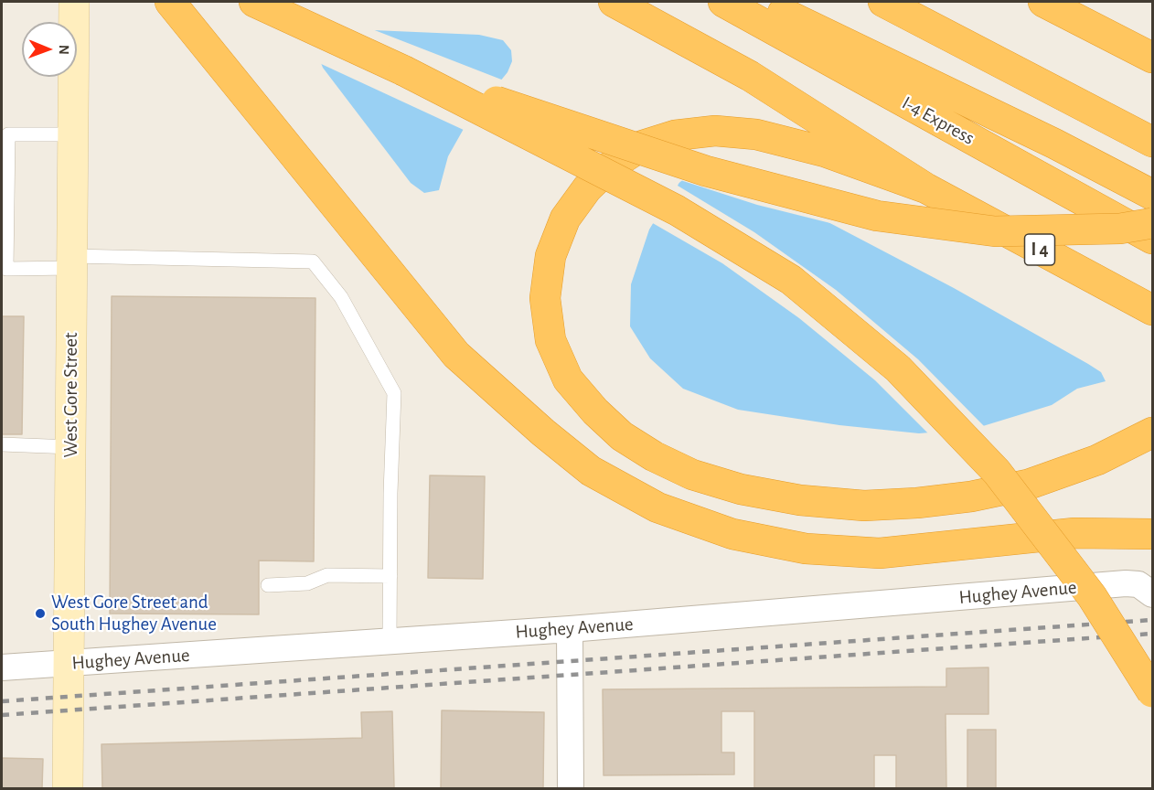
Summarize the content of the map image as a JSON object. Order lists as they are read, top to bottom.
{
  "streets": {
    "highway": ["I-4 Express", "I 4"],
    "main road": ["West Gore Street"],
    "street": ["Hughey Avenue"]
  },
  "crossings": [
    ["West Gore Street", "Hughey Avenue"]
  ],
  "places": ["West Gore Street and South Hughey Avenue"],
  "north": "right"
}
